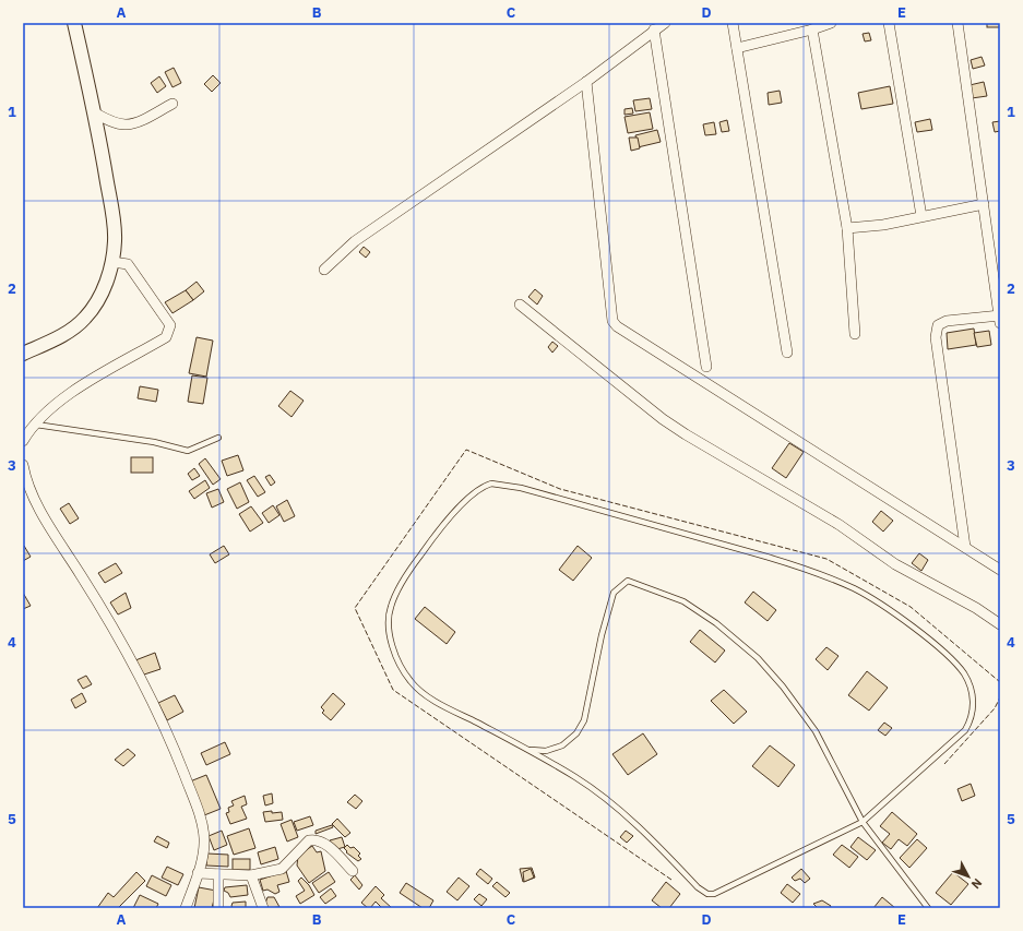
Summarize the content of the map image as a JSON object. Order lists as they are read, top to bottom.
{
  "north": "bottom right",
  "grid": {
    "columns": [
      "A",
      "B",
      "C",
      "D",
      "E"
    ],
    "rows": [
      "1",
      "2",
      "3",
      "4",
      "5"
    ]
  }
}
